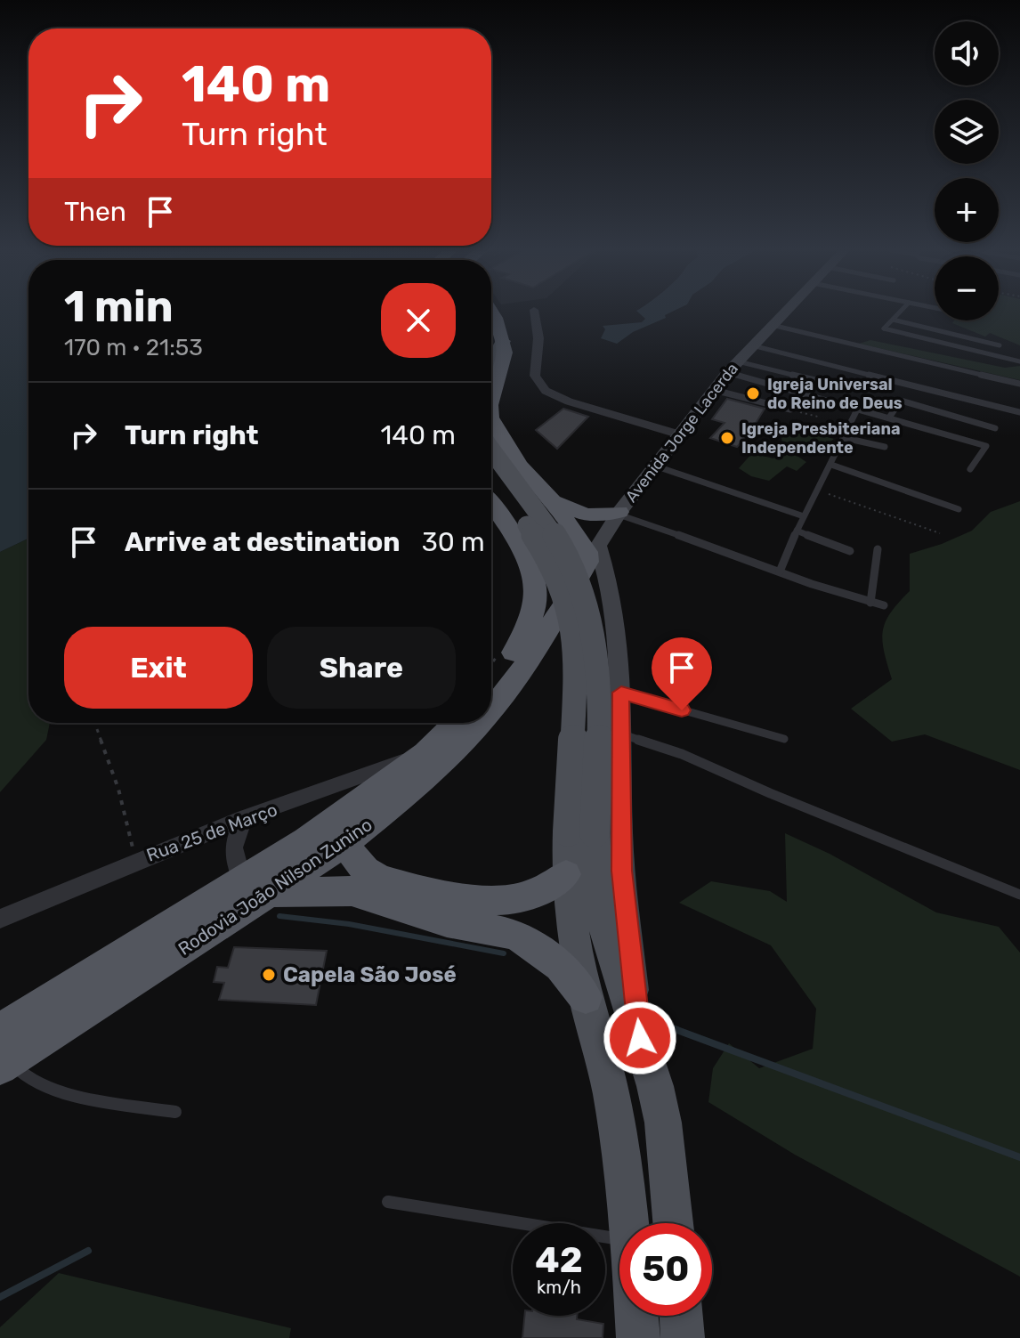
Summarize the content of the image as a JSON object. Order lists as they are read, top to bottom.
{
  "streets": {
    "highway": ["Rodovia João Nilson Zunino"],
    "main road": ["Avenida Jorge Lacerda"],
    "street": ["Rua 25 de Março"]
  },
  "crossings": [
    ["Avenida Jorge Lacerda", "Rodovia João Nilson Zunino"],
    ["Rua 25 de Março", "Rodovia João Nilson Zunino"]
  ],
  "places": ["Igreja Universal do Reino de Deus", "Igreja Presbiteriana Independente", "Capela São José"],
  "page": {
    "map_buttons": ["+", "−"],
    "turn": ["140 m", "Turn right"],
    "then": "Then",
    "heading": ["1 min", "170 m · 21:53"],
    "list": [
      {
        "name": "Turn right",
        "value": "140 m"
      },
      {
        "name": "Arrive at destination",
        "value": "30 m"
      }
    ],
    "buttons": ["Exit", "Share"],
    "speed": "42 km/h",
    "limit": "50"
  }
}
